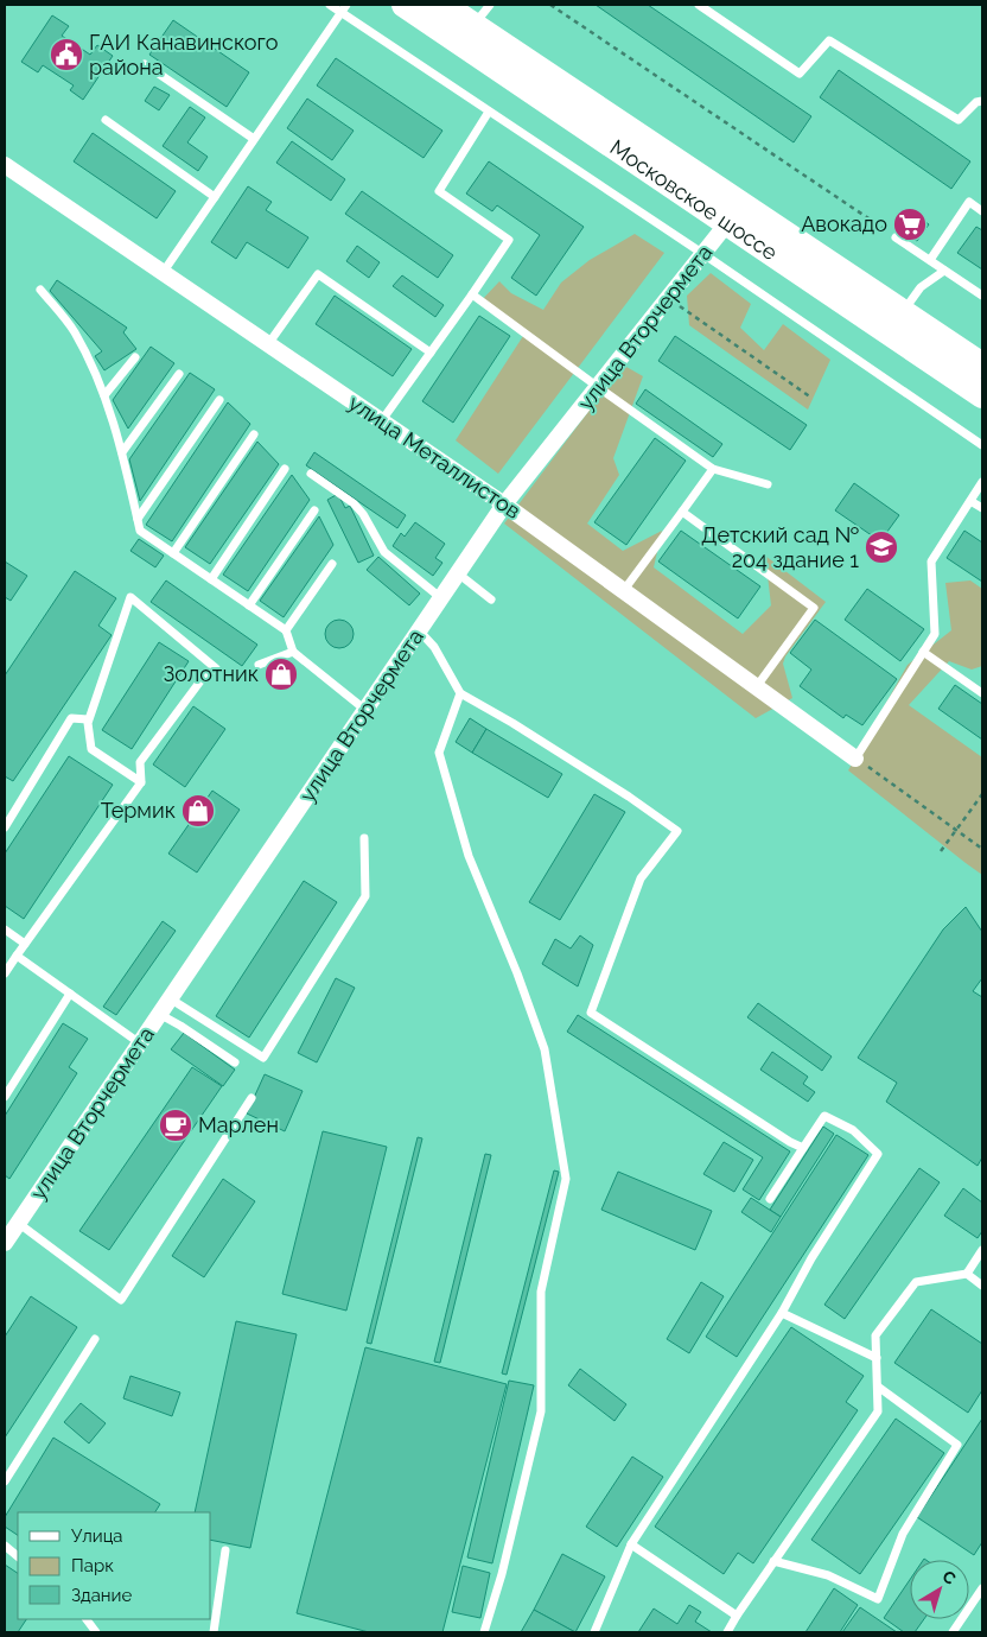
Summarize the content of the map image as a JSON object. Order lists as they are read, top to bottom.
{
  "streets": {
    "main road": ["Московское шоссе"],
    "street": ["улица Вторчермета", "улица Металлистов"]
  },
  "crossings": [
    ["Московское шоссе", "улица Вторчермета"],
    ["улица Вторчермета", "улица Металлистов"]
  ],
  "places": {
    "public building": ["ГАИ Канавинского района"],
    "supermarket": ["Авокадо"],
    "school or university": ["Детский сад № 204 здание 1"],
    "shop": ["Золотник", "Термик"],
    "cafe": ["Марлен"]
  },
  "legend": ["Улица", "Парк", "Здание"],
  "north": "top right"
}
